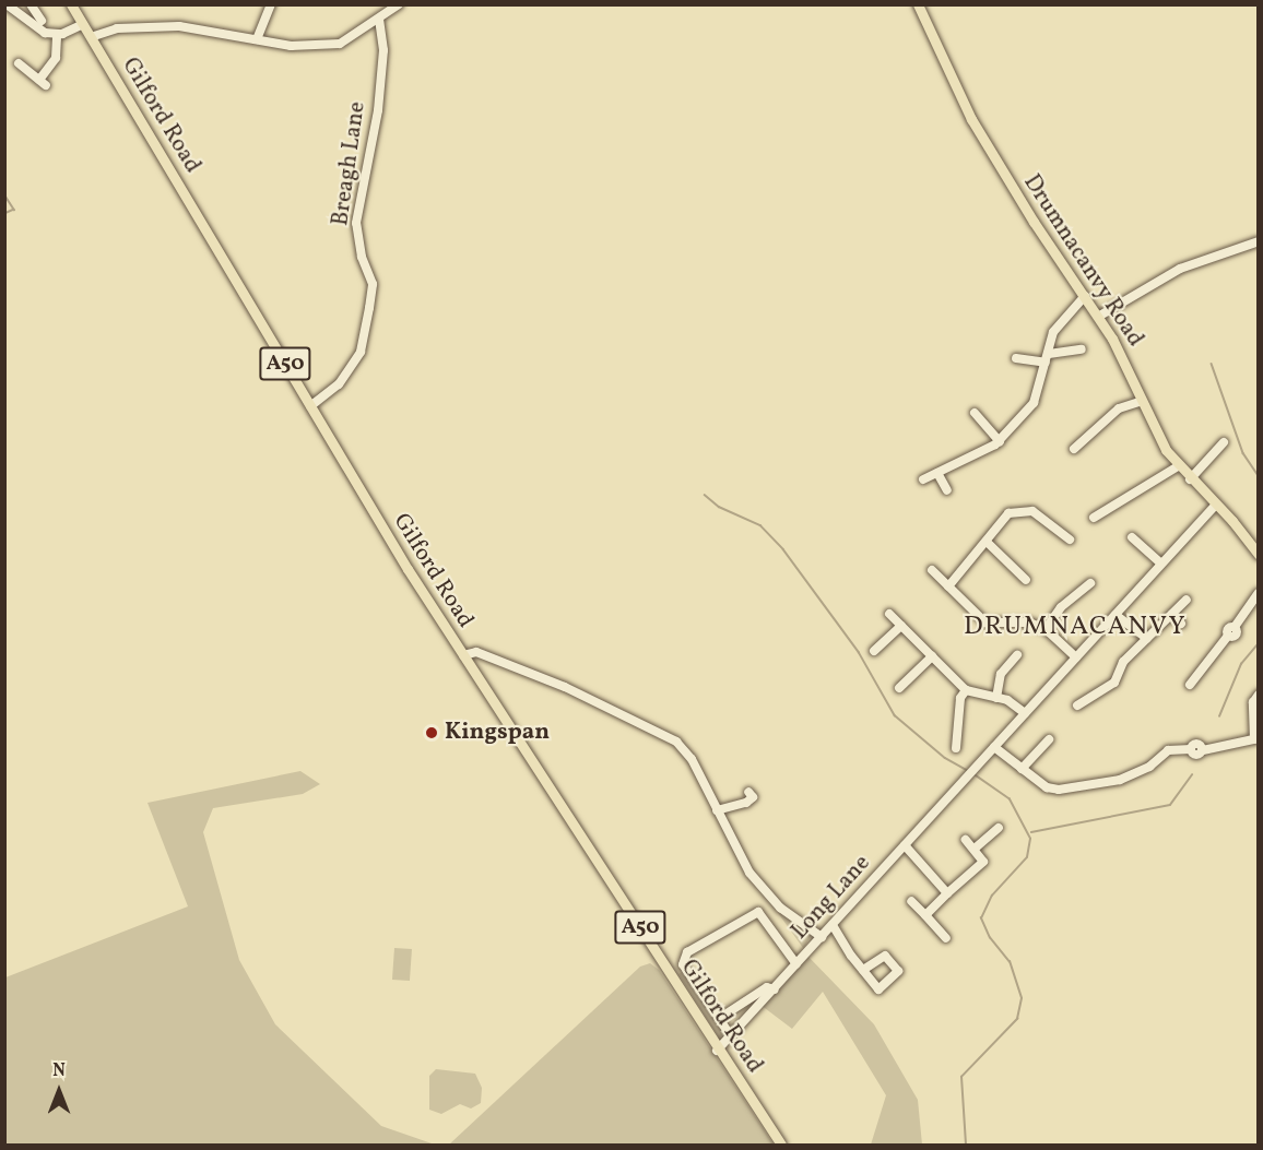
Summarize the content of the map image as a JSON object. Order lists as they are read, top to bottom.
{
  "streets": {
    "main road": ["Gilford Road", "Drumnacanvy Road", "A50"],
    "street": ["Breagh Lane", "Long Lane"]
  },
  "crossings": [
    ["Gilford Road", "Breagh Lane"],
    ["Gilford Road", "Long Lane"],
    ["Drumnacanvy Road", "Long Lane"]
  ],
  "districts": ["DRUMNACANVY"],
  "places": ["Kingspan"],
  "north": "top"
}
